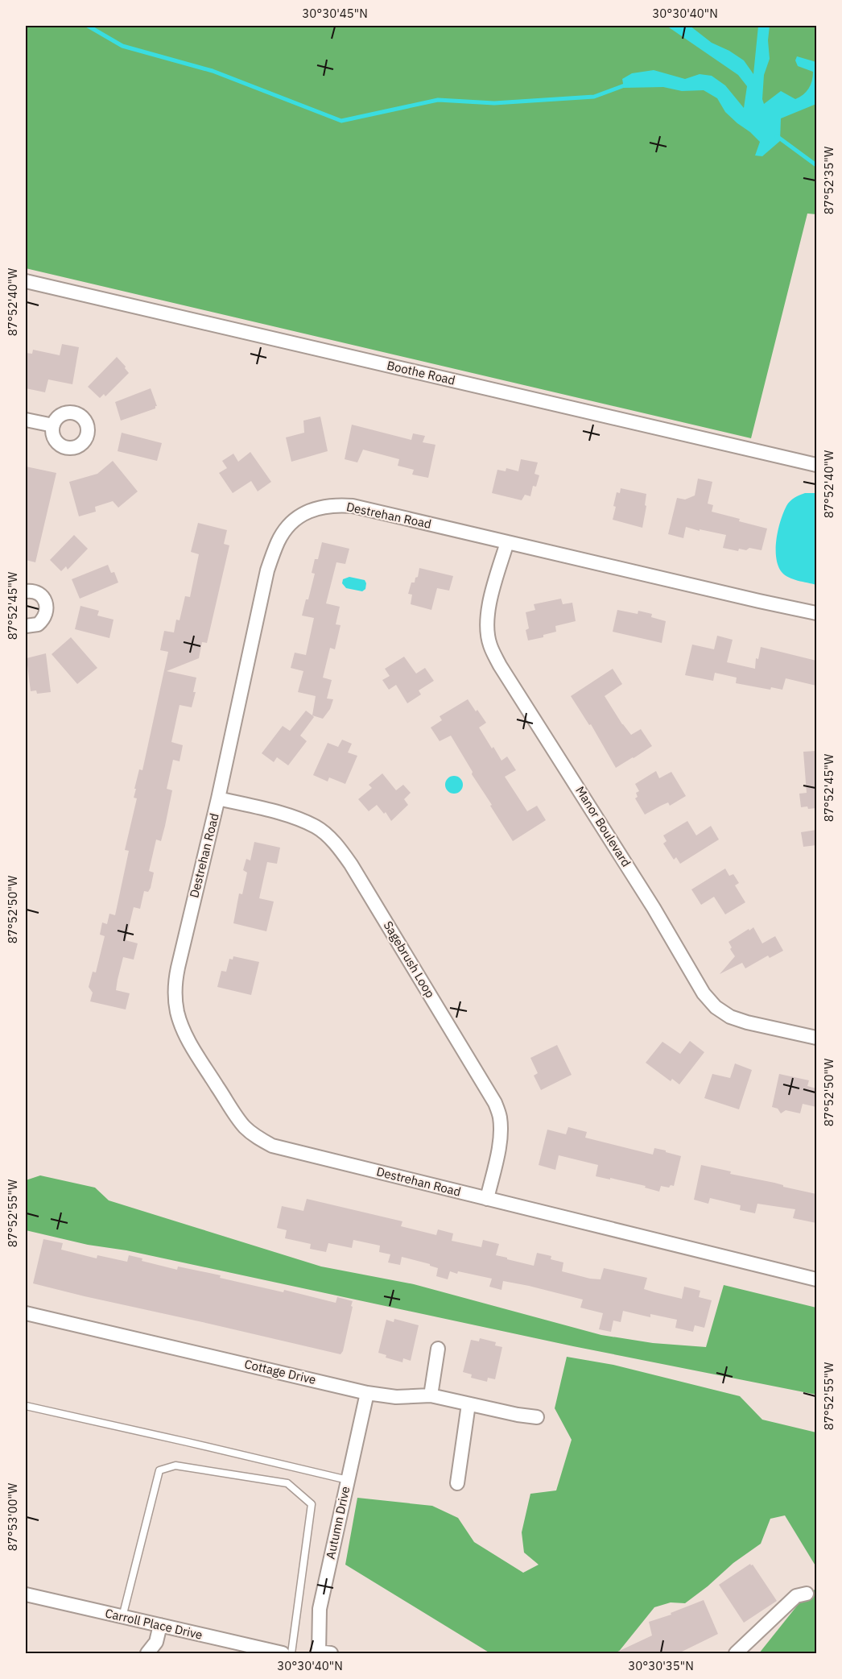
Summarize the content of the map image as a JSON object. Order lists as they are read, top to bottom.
{
  "streets": {
    "street": [
      "Boothe Road",
      "Destrehan Road",
      "Manor Boulevard",
      "Sagebrush Loop",
      "Cottage Drive",
      "Autumn Drive",
      "Carroll Place Drive"
    ]
  },
  "crossings": [
    ["Destrehan Road", "Manor Boulevard"],
    ["Destrehan Road", "Sagebrush Loop"],
    ["Cottage Drive", "Autumn Drive"]
  ],
  "coordinates": [
    "30°30'45\"N",
    "30°30'40\"N",
    "87°52'35\"W",
    "87°52'40\"W",
    "87°52'45\"W",
    "87°52'50\"W",
    "87°52'55\"W",
    "87°53'00\"W",
    "30°30'35\"N"
  ]
}
